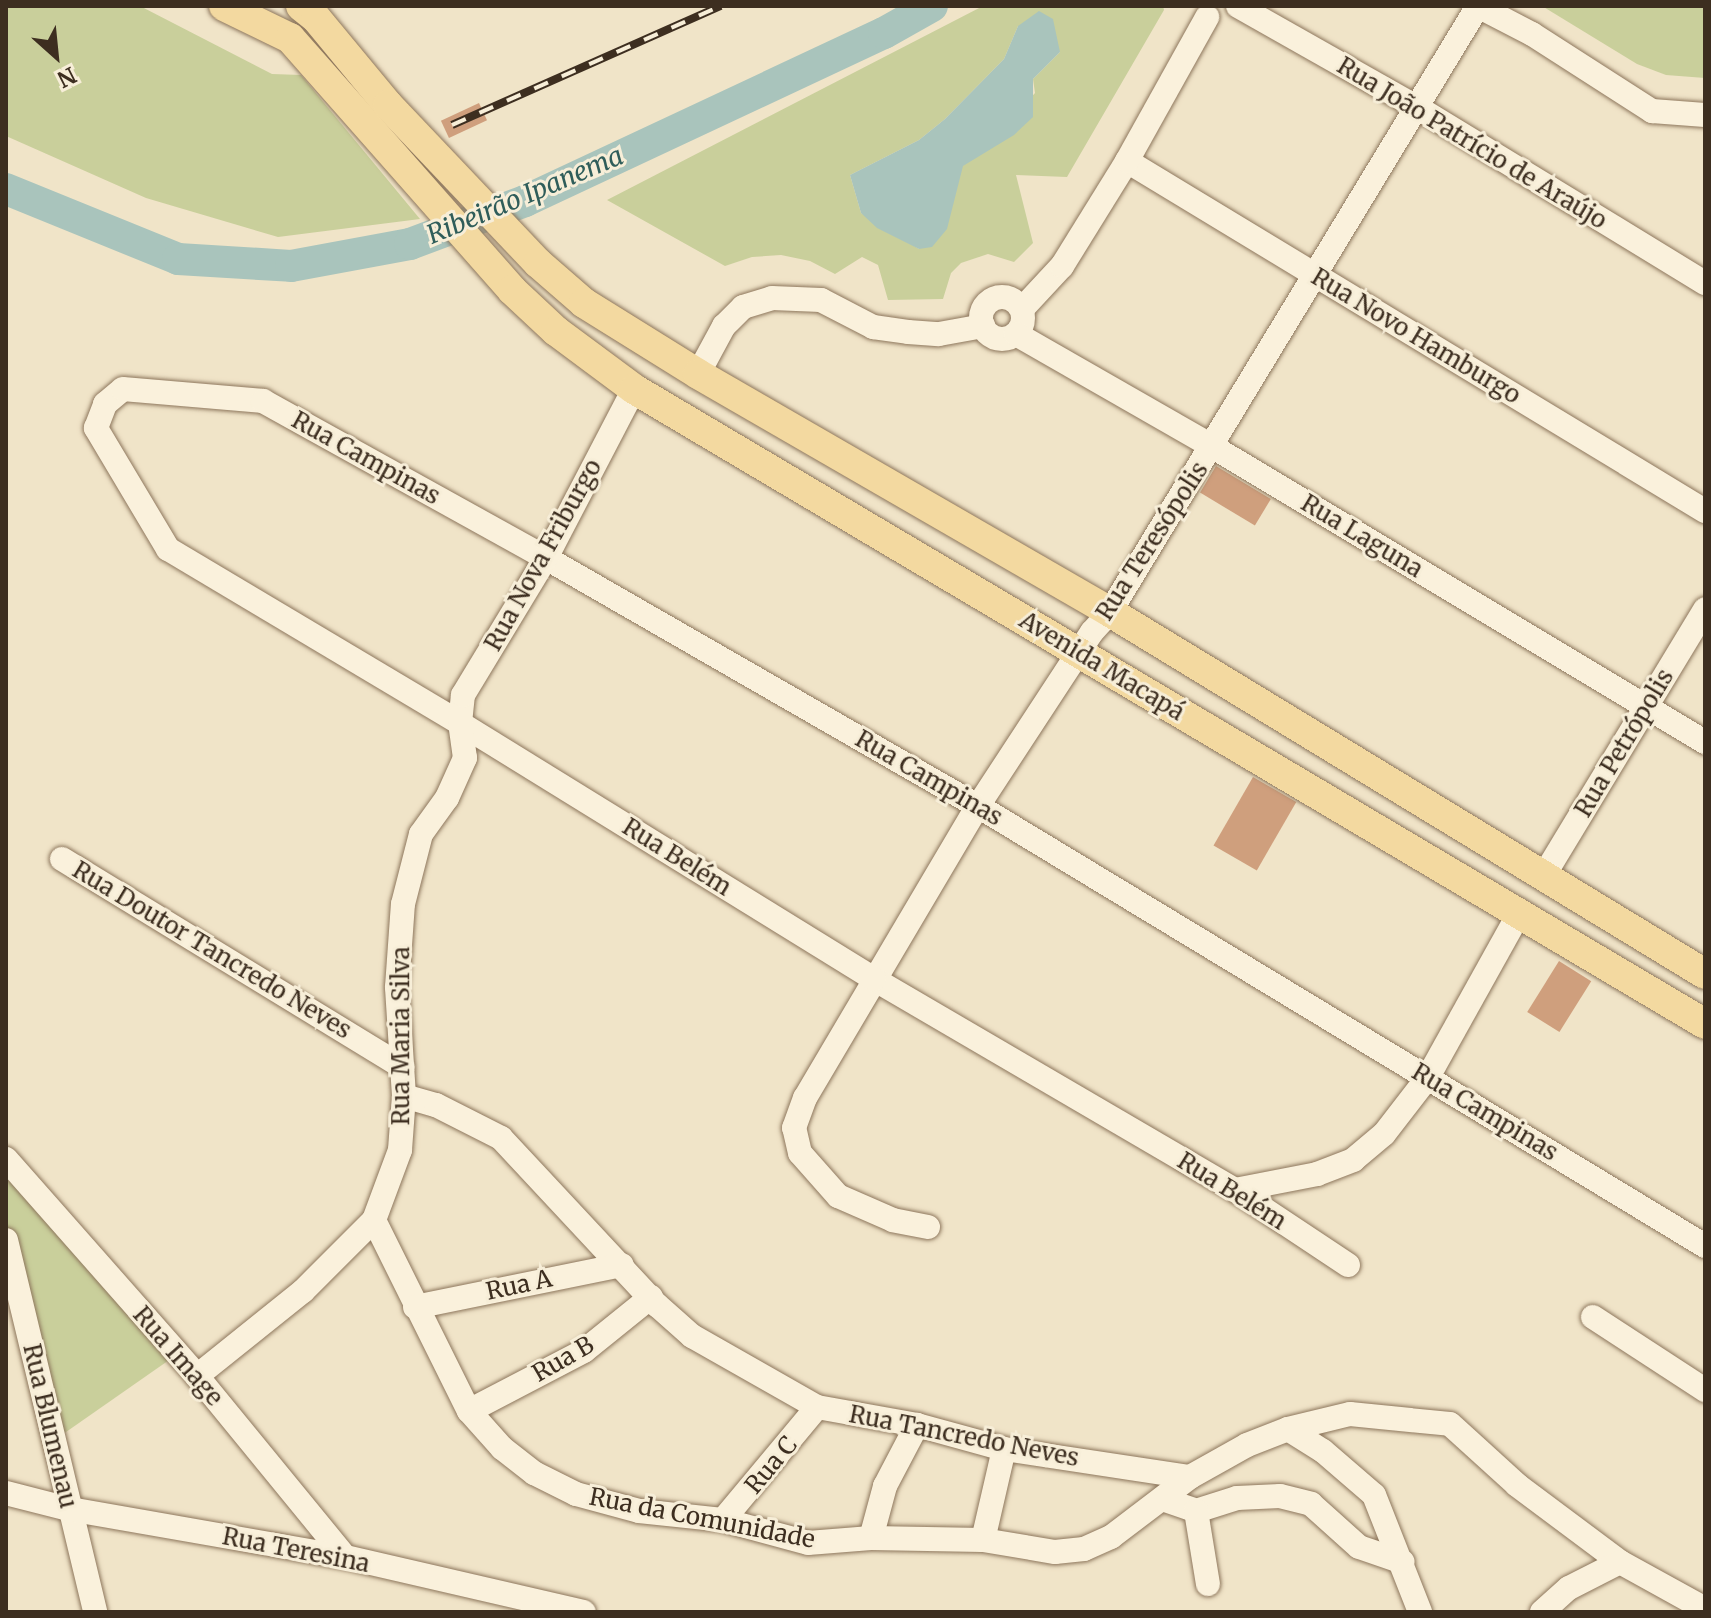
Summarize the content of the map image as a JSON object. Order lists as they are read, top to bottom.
{
  "streets": {
    "main road": ["Avenida Macapá"],
    "street": [
      "Rua João Patrício de Araújo",
      "Rua Novo Hamburgo",
      "Rua Campinas",
      "Rua Laguna",
      "Rua Teresópolis",
      "Rua Nova Friburgo",
      "Rua Petrópolis",
      "Rua Belém",
      "Rua Doutor Tancredo Neves",
      "Rua Maria Silva",
      "Rua A",
      "Rua Image",
      "Rua B",
      "Rua Blumenau",
      "Rua Tancredo Neves",
      "Rua C",
      "Rua da Comunidade",
      "Rua Teresina"
    ]
  },
  "crossings": [
    ["Rua João Patrício de Araújo", "Rua Teresópolis"],
    ["Rua Novo Hamburgo", "Rua Teresópolis"],
    ["Rua Campinas", "Rua Teresópolis"],
    ["Rua Campinas", "Rua Nova Friburgo"],
    ["Rua Campinas", "Rua Belém"],
    ["Rua Laguna", "Rua Teresópolis"],
    ["Rua Laguna", "Rua Petrópolis"],
    ["Rua Teresópolis", "Avenida Macapá"],
    ["Rua Teresópolis", "Rua Belém"],
    ["Rua Nova Friburgo", "Avenida Macapá"],
    ["Rua Nova Friburgo", "Rua Belém"],
    ["Rua Nova Friburgo", "Rua Maria Silva"],
    ["Avenida Macapá", "Rua Petrópolis"],
    ["Rua Belém", "Rua Maria Silva"],
    ["Rua Doutor Tancredo Neves", "Rua Maria Silva"],
    ["Rua Maria Silva", "Rua Image"],
    ["Rua Maria Silva", "Rua Tancredo Neves"],
    ["Rua Maria Silva", "Rua da Comunidade"],
    ["Rua A", "Rua Tancredo Neves"],
    ["Rua A", "Rua da Comunidade"],
    ["Rua Image", "Rua Teresina"],
    ["Rua B", "Rua Tancredo Neves"],
    ["Rua B", "Rua da Comunidade"],
    ["Rua Blumenau", "Rua Teresina"],
    ["Rua Tancredo Neves", "Rua C"],
    ["Rua Tancredo Neves", "Rua da Comunidade"],
    ["Rua C", "Rua da Comunidade"]
  ],
  "water": ["Ribeirão Ipanema"],
  "north": "bottom right"
}
